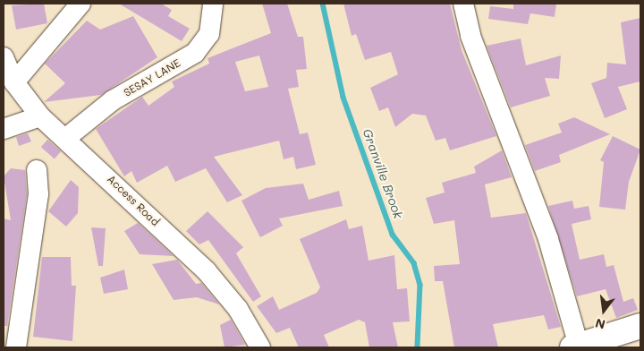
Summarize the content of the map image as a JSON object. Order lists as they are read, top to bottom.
{
  "streets": {
    "street": ["SESAY LANE", "Access Road"]
  },
  "crossings": [
    ["SESAY LANE", "Access Road"]
  ],
  "water": ["Granville Brook"],
  "north": "bottom"
}
